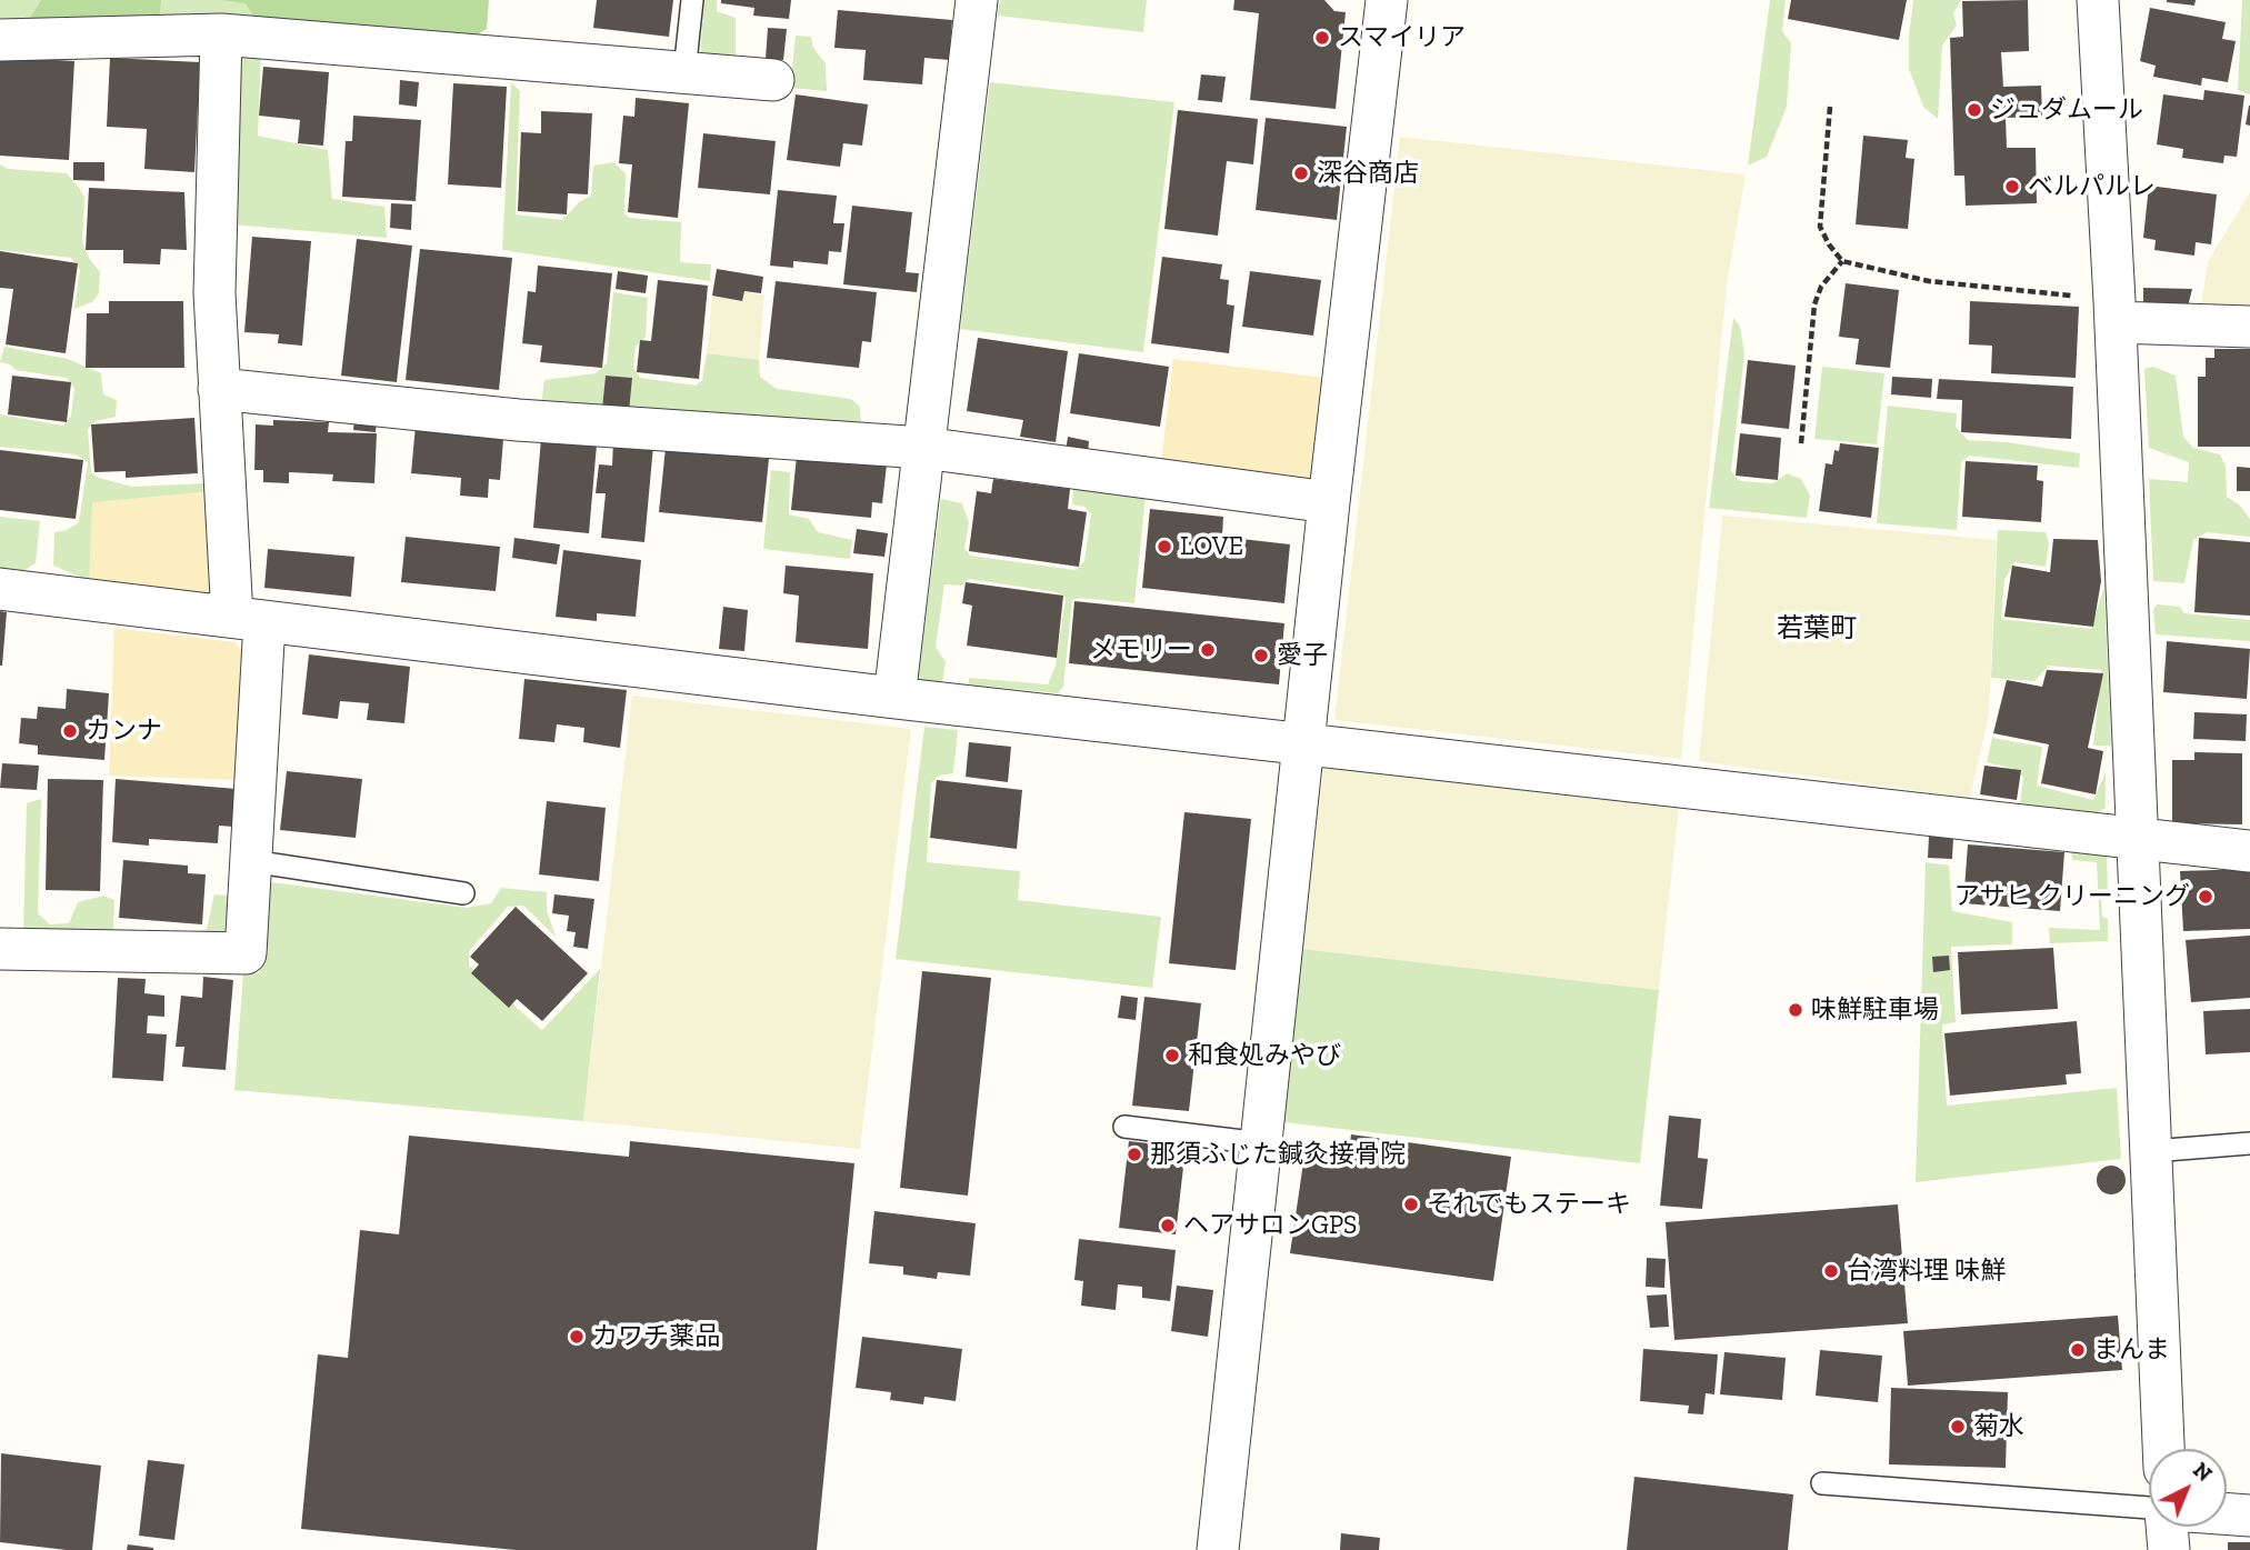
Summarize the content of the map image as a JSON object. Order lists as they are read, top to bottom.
{
  "districts": ["若葉町"],
  "places": [
    "スマイリア",
    "ジュダムール",
    "深谷商店",
    "ベルパルレ",
    "LOVE",
    "メモリー",
    "愛子",
    "カンナ",
    "アサヒ クリーニング",
    "味鮮駐車場",
    "和食処みやび",
    "那須ふじた鍼灸接骨院",
    "それでもステーキ",
    "ヘアサロンGPS",
    "台湾料理 味鮮",
    "カワチ薬品",
    "まんま",
    "菊水"
  ],
  "north": "top right"
}
